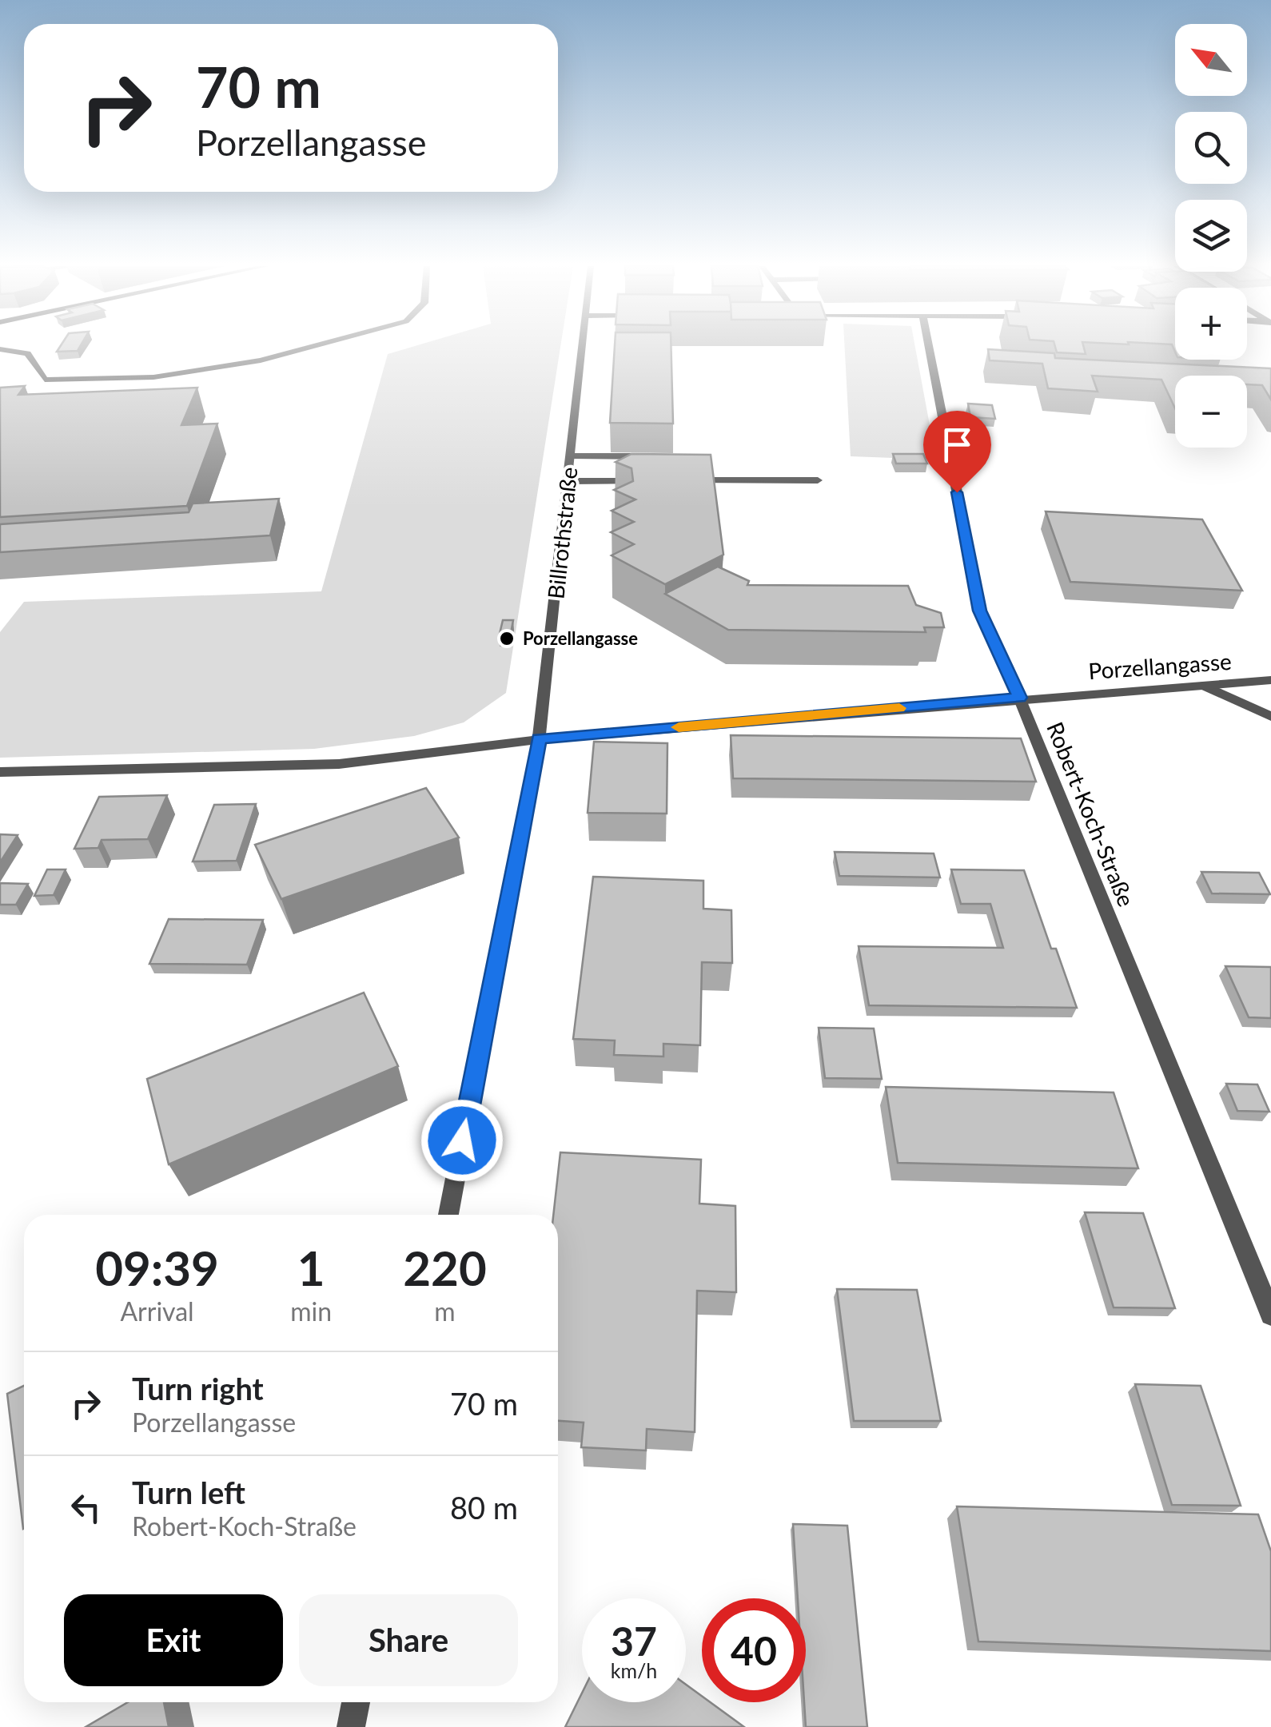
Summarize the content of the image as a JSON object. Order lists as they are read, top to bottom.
{
  "streets": {
    "street": ["Billrothstraße", "Porzellangasse", "Robert-Koch-Straße"]
  },
  "crossings": [
    ["Billrothstraße", "Porzellangasse"],
    ["Porzellangasse", "Robert-Koch-Straße"]
  ],
  "places": ["Porzellangasse"],
  "north": "top left",
  "page": {
    "map_buttons": ["+", "−"],
    "turn": ["70 m", "Porzellangasse"],
    "eta": [
      "09:39",
      "Arrival",
      "1",
      "min",
      "220",
      "m"
    ],
    "list": [
      {
        "name": "Turn right",
        "note": "Porzellangasse",
        "value": "70 m"
      },
      {
        "name": "Turn left",
        "note": "Robert-Koch-Straße",
        "value": "80 m"
      }
    ],
    "buttons": ["Exit", "Share"],
    "speed": "37 km/h",
    "limit": "40"
  }
}
